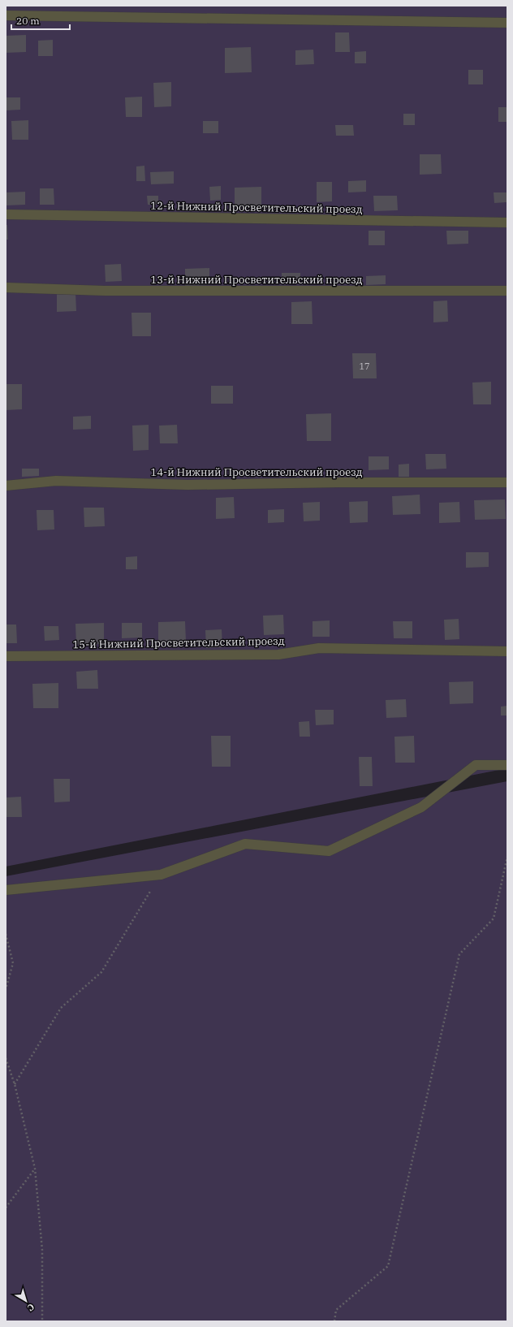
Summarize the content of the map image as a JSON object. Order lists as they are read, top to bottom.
{
  "streets": {
    "lane": [
      "12-й Нижний Просветительский проезд",
      "13-й Нижний Просветительский проезд",
      "14-й Нижний Просветительский проезд",
      "15-й Нижний Просветительский проезд"
    ]
  },
  "house_numbers": ["17"],
  "scale_bar": "20 m",
  "north": "bottom right"
}
